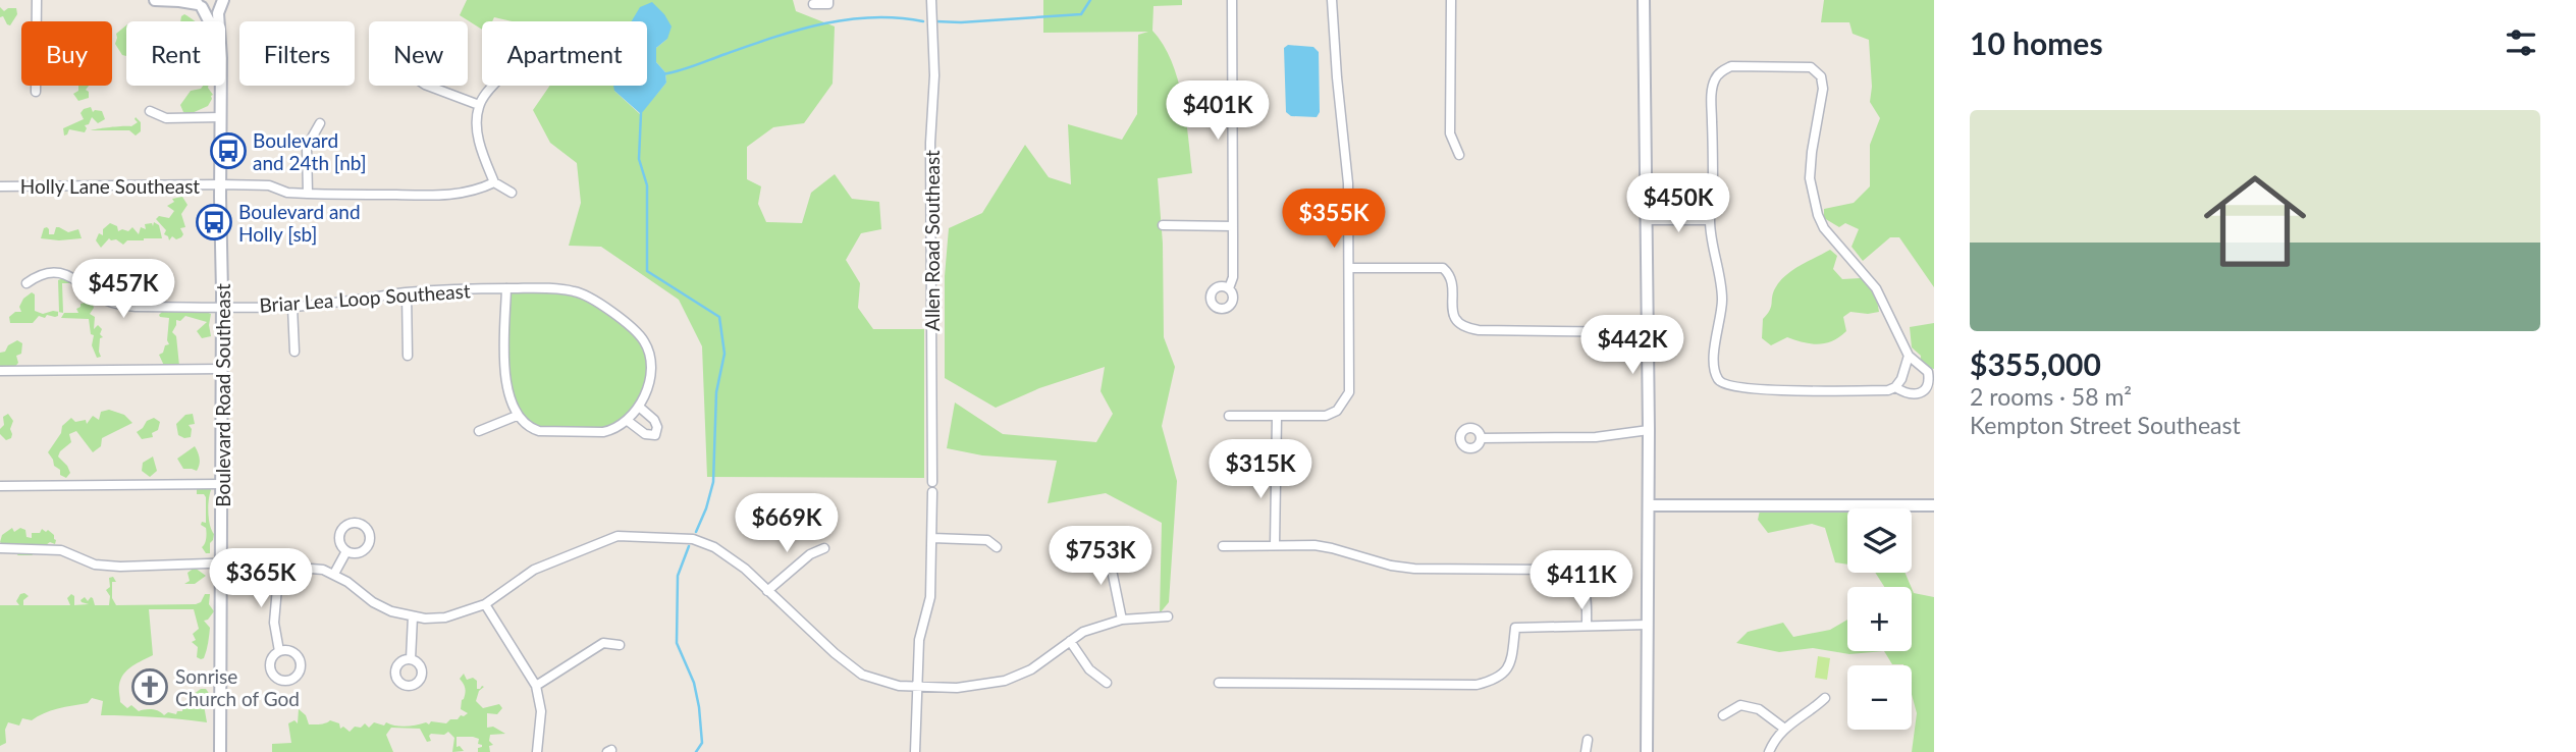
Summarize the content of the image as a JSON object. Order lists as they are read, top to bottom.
{
  "streets": {
    "street": [
      "Holly Lane Southeast",
      "Allen Road Southeast",
      "Briar Lea Loop Southeast",
      "Boulevard Road Southeast"
    ]
  },
  "crossings": [
    ["Holly Lane Southeast", "Boulevard Road Southeast"],
    ["Briar Lea Loop Southeast", "Boulevard Road Southeast"]
  ],
  "places": {
    "bus stop": ["Boulevard and 24th [nb]", "Boulevard and Holly [sb]"],
    "church": ["Sonrise Church of God"]
  },
  "page": {
    "heading": "10 homes",
    "chip": [
      "Buy",
      "Rent",
      "Filters",
      "New",
      "Apartment"
    ],
    "price": [
      "$401K",
      "$450K",
      "$355K",
      "$457K",
      "$442K",
      "$315K",
      "$669K",
      "$753K",
      "$365K",
      "$411K"
    ],
    "list": [
      {
        "name": "$355,000",
        "note": "2 rooms · 58 m² · Kempton Street Southeast"
      }
    ],
    "map_buttons": ["+", "−"]
  }
}
